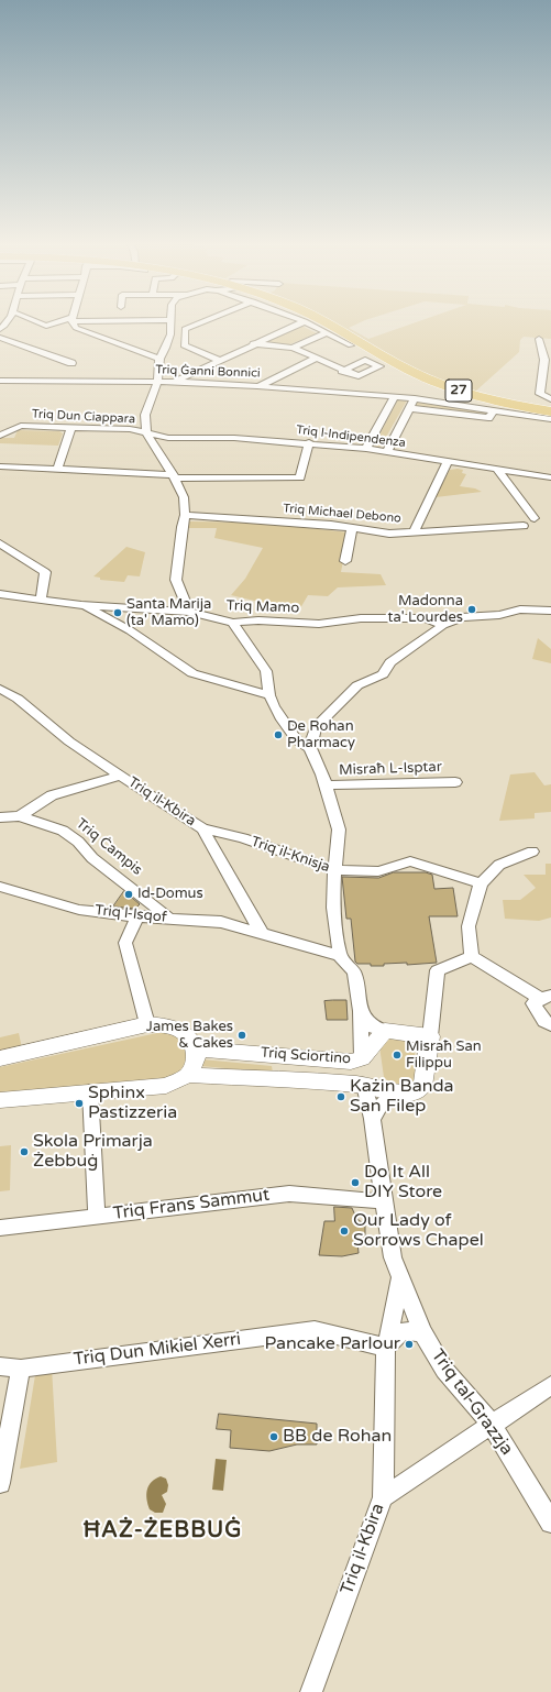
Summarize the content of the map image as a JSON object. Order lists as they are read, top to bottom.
{
  "streets": {
    "main road": ["27"],
    "street": [
      "Triq Ġanni Bonnici",
      "Triq Dun Ciappara",
      "Triq l-Indipendenza",
      "Triq Michael Debono",
      "Triq Mamo",
      "Misraħ L-Isptar",
      "Triq il-Kbira",
      "Triq Ċampis",
      "Triq il-Knisja",
      "Triq l-Isqof",
      "Triq Sciortino",
      "Triq Frans Sammut",
      "Triq Dun Mikiel Xerri",
      "Triq tal-Grazzja"
    ]
  },
  "crossings": [
    ["Triq Dun Ciappara", "Triq l-Indipendenza"],
    ["Triq il-Kbira", "Triq il-Knisja"],
    ["Triq il-Kbira", "Triq l-Isqof"],
    ["Triq il-Kbira", "Triq Dun Mikiel Xerri"],
    ["Triq il-Kbira", "Triq tal-Grazzja"],
    ["Triq Ċampis", "Triq l-Isqof"]
  ],
  "districts": ["ĦAŻ-ŻEBBUĠ"],
  "places": [
    "Madonna ta' Lourdes",
    "Santa Marija (ta' Mamo)",
    "De Rohan Pharmacy",
    "Id-Domus",
    "James Bakes & Cakes",
    "Misraħ San Filippu",
    "Każin Banda San Filep",
    "Sphinx Pastizzeria",
    "Skola Primarja Żebbuġ",
    "Do It All DIY Store",
    "Our Lady of Sorrows Chapel",
    "Pancake Parlour",
    "BB de Rohan"
  ]
}
